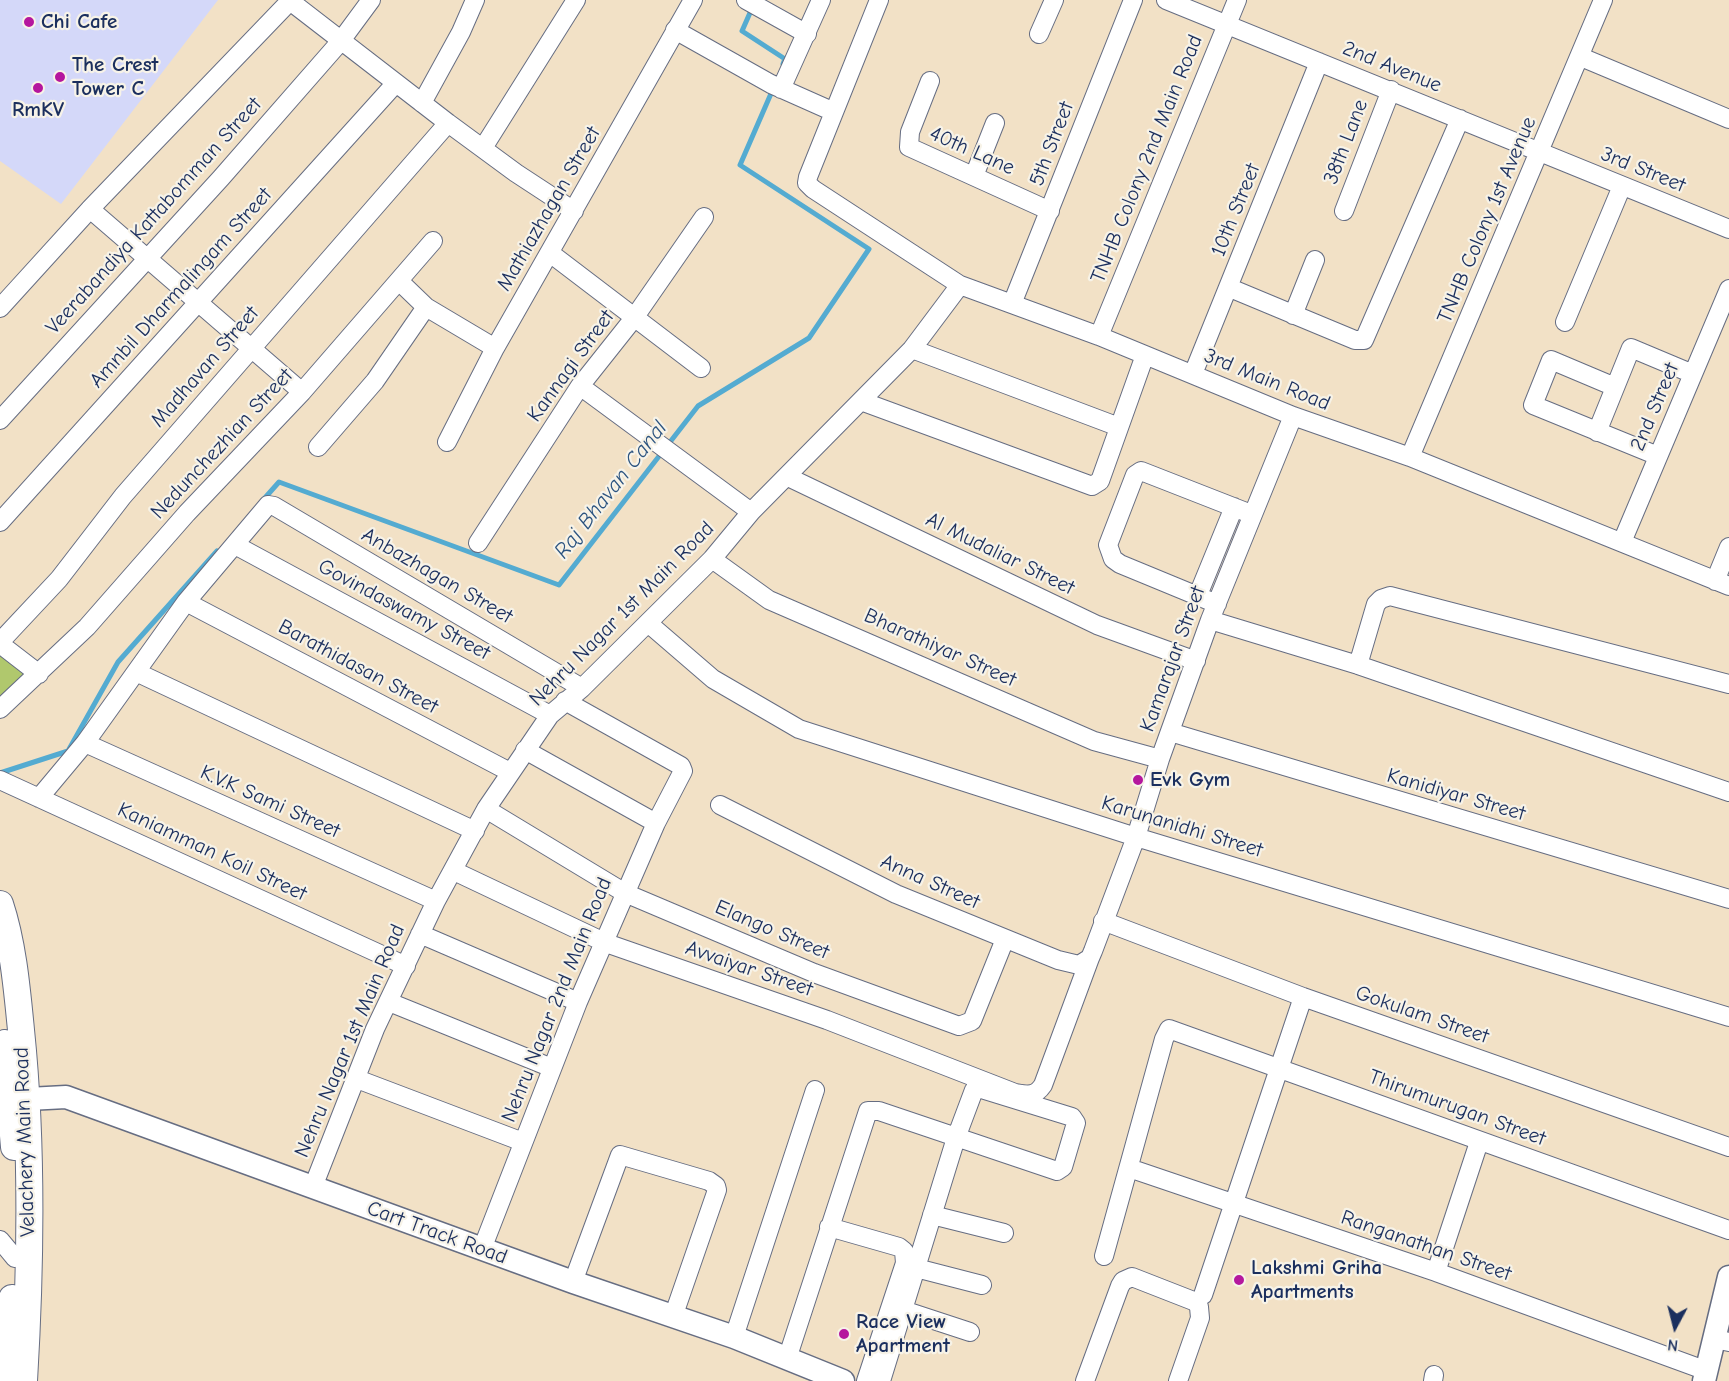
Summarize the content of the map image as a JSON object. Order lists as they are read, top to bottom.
{
  "streets": {
    "main road": ["Velachery Main Road"],
    "street": [
      "2nd Avenue",
      "38th Lane",
      "5th Street",
      "40th Lane",
      "TNHB Colony 2nd Main Road",
      "3rd Street",
      "Mathiazhagan Street",
      "10th Street",
      "Veerabandiya Kattabomman Street",
      "TNHB Colony 1st Avenue",
      "Amnbil Dharmalingam Street",
      "Kannagi Street",
      "Madhavan Street",
      "3rd Main Road",
      "2nd Street",
      "Nedunchezhian Street",
      "Al Mudaliar Street",
      "Anbazhagan Street",
      "Govindaswamy Street",
      "Nehru Nagar 1st Main Road",
      "Bharathiyar Street",
      "Kamarajar Street",
      "Barathidasan Street",
      "Kanidiyar Street",
      "K.V.K Sami Street",
      "Karunanidhi Street",
      "Kaniamman Koil Street",
      "Anna Street",
      "Elango Street",
      "Avvaiyar Street",
      "Nehru Nagar 2nd Main Road",
      "Gokulam Street",
      "Thirumurugan Street",
      "Cart Track Road",
      "Ranganathan Street"
    ]
  },
  "crossings": [
    ["2nd Avenue", "38th Lane"],
    ["2nd Avenue", "TNHB Colony 2nd Main Road"],
    ["2nd Avenue", "3rd Street"],
    ["2nd Avenue", "10th Street"],
    ["2nd Avenue", "TNHB Colony 1st Avenue"],
    ["5th Street", "40th Lane"],
    ["5th Street", "3rd Main Road"],
    ["TNHB Colony 2nd Main Road", "3rd Main Road"],
    ["3rd Street", "TNHB Colony 1st Avenue"],
    ["10th Street", "3rd Main Road"],
    ["TNHB Colony 1st Avenue", "3rd Main Road"],
    ["3rd Main Road", "2nd Street"],
    ["3rd Main Road", "Nehru Nagar 1st Main Road"],
    ["3rd Main Road", "Kamarajar Street"],
    ["Al Mudaliar Street", "Nehru Nagar 1st Main Road"],
    ["Al Mudaliar Street", "Kamarajar Street"],
    ["Anbazhagan Street", "Govindaswamy Street"],
    ["Anbazhagan Street", "Nehru Nagar 1st Main Road"],
    ["Govindaswamy Street", "Nehru Nagar 1st Main Road"],
    ["Nehru Nagar 1st Main Road", "Bharathiyar Street"],
    ["Nehru Nagar 1st Main Road", "Barathidasan Street"],
    ["Nehru Nagar 1st Main Road", "K.V.K Sami Street"],
    ["Nehru Nagar 1st Main Road", "Karunanidhi Street"],
    ["Nehru Nagar 1st Main Road", "Kaniamman Koil Street"],
    ["Nehru Nagar 1st Main Road", "Elango Street"],
    ["Nehru Nagar 1st Main Road", "Avvaiyar Street"],
    ["Nehru Nagar 1st Main Road", "Nehru Nagar 2nd Main Road"],
    ["Nehru Nagar 1st Main Road", "Cart Track Road"],
    ["Bharathiyar Street", "Kamarajar Street"],
    ["Kamarajar Street", "Kanidiyar Street"],
    ["Kamarajar Street", "Karunanidhi Street"],
    ["Kamarajar Street", "Gokulam Street"],
    ["Anna Street", "Elango Street"],
    ["Anna Street", "Avvaiyar Street"],
    ["Elango Street", "Nehru Nagar 2nd Main Road"],
    ["Avvaiyar Street", "Nehru Nagar 2nd Main Road"],
    ["Nehru Nagar 2nd Main Road", "Cart Track Road"],
    ["Thirumurugan Street", "Ranganathan Street"],
    ["Velachery Main Road", "Cart Track Road"]
  ],
  "water": ["Raj Bhavan Canal"],
  "places": [
    "Chi Cafe",
    "The Crest Tower C",
    "RmKV",
    "Evk Gym",
    "Lakshmi Griha Apartments",
    "Race View Apartment"
  ],
  "north": "bottom"
}
